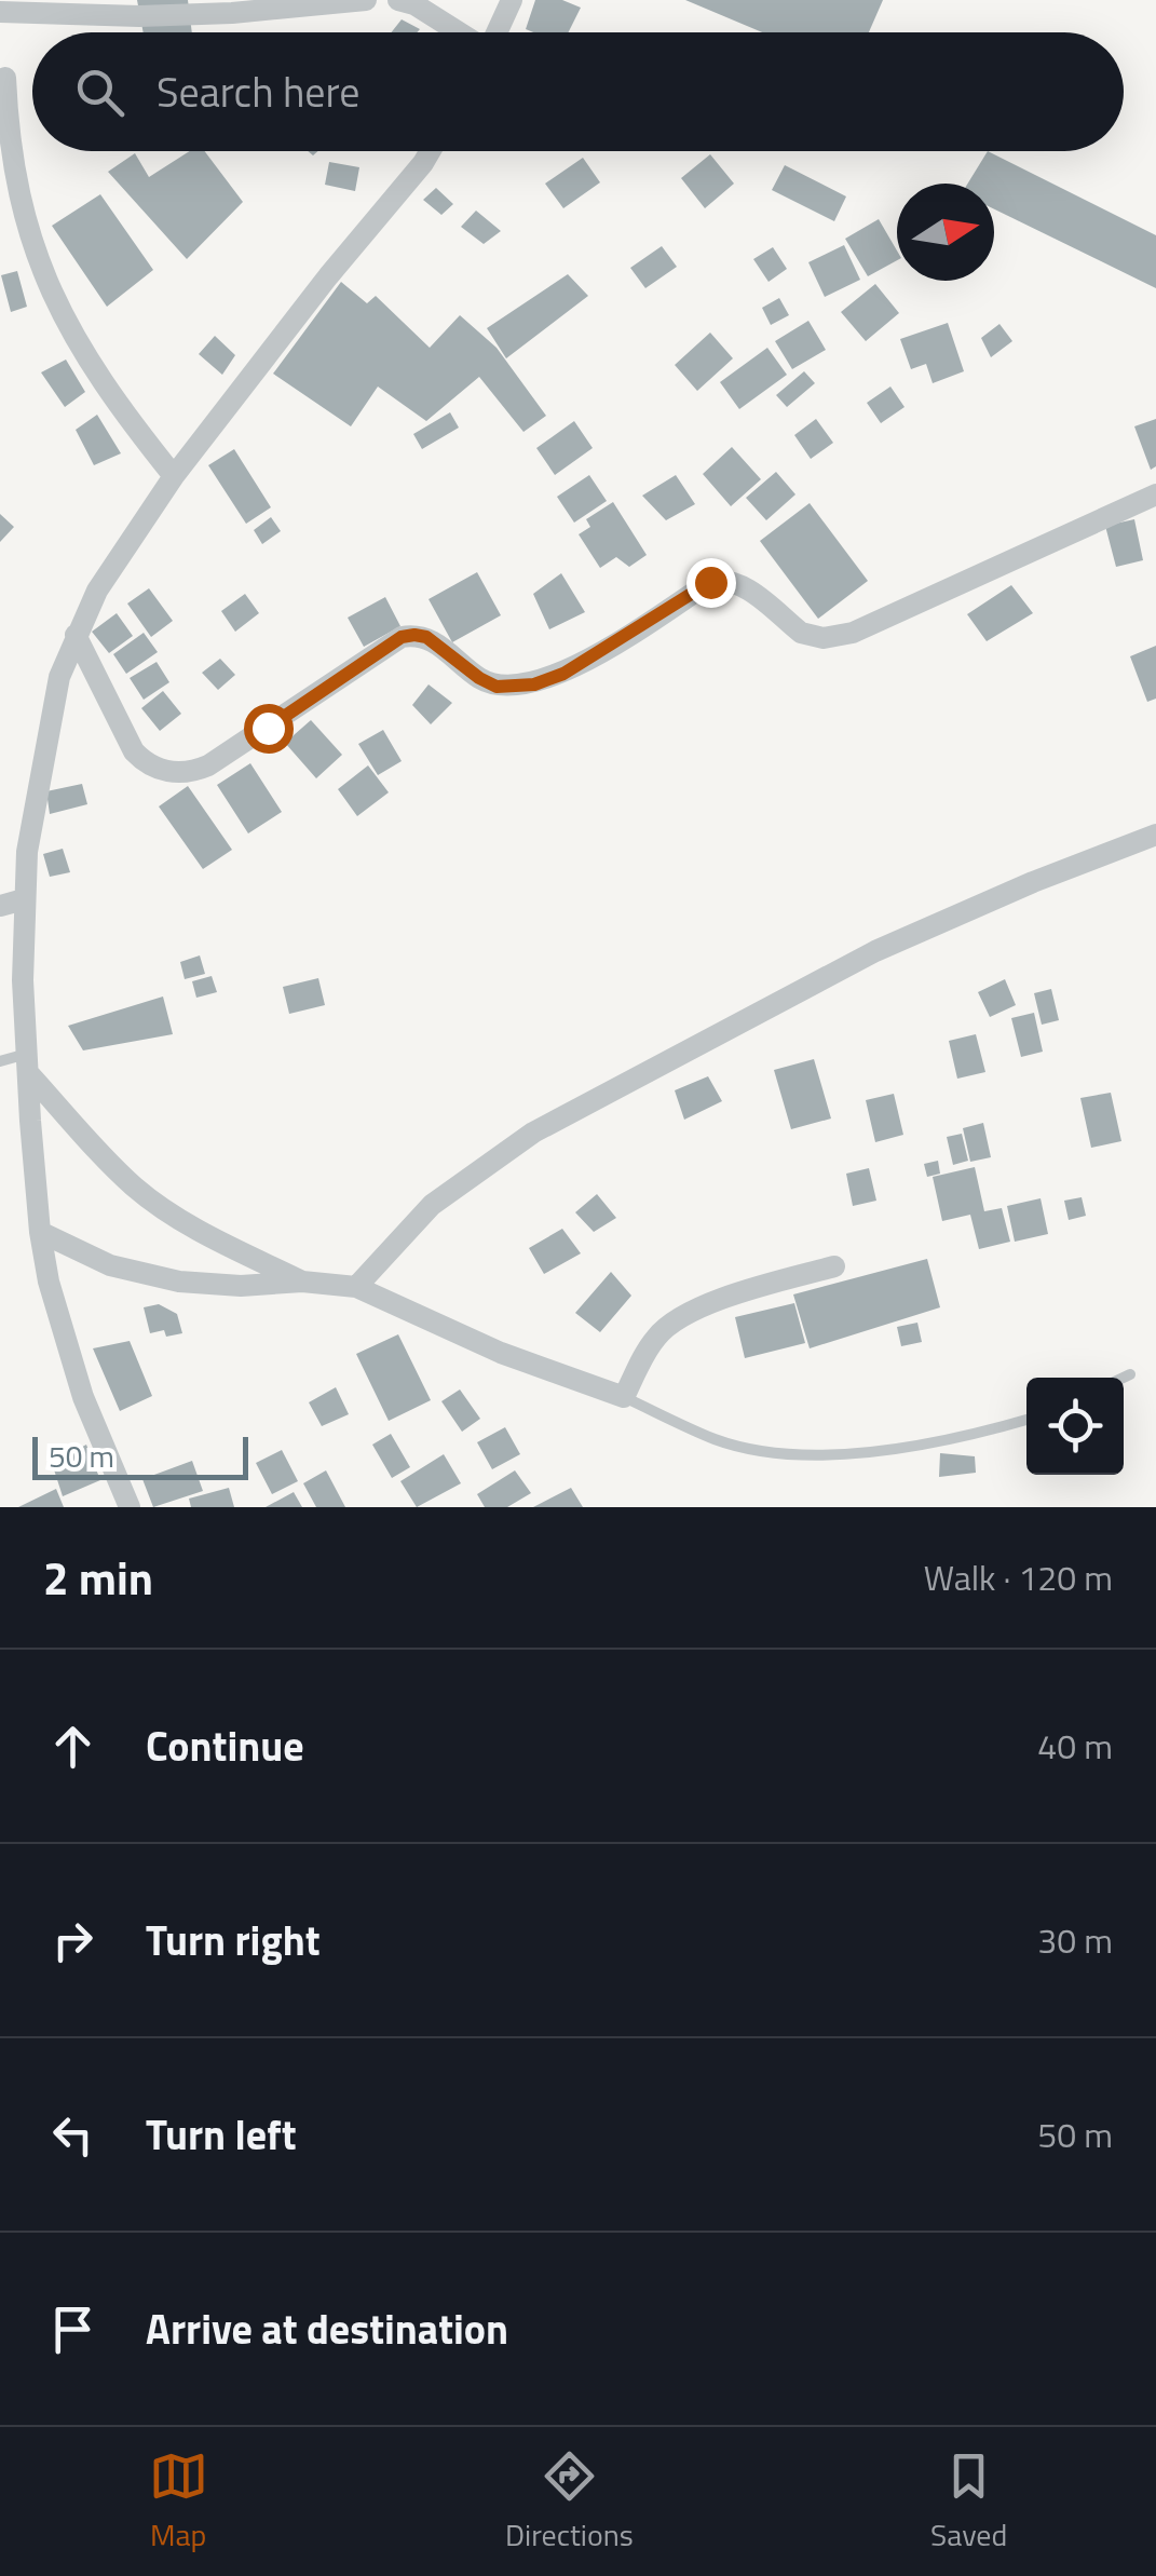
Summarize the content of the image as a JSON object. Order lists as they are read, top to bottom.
{
  "scale_bar": "50 m",
  "north": "right",
  "page": {
    "search": "Search here",
    "scale": "50 m",
    "heading": ["2 min", "Walk · 120 m"],
    "list": [
      ["Continue", "40 m"],
      ["Turn right", "30 m"],
      ["Turn left", "50 m"],
      "Arrive at destination"
    ],
    "nav": ["Map", "Directions", "Saved"]
  }
}
